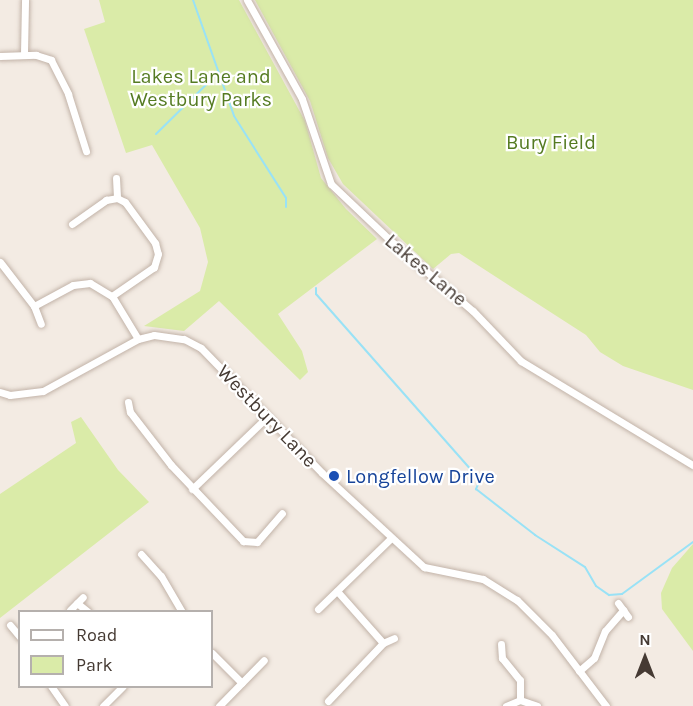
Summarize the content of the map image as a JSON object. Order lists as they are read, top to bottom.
{
  "streets": {
    "street": ["Lakes Lane", "Westbury Lane"]
  },
  "parks": ["Lakes Lane and Westbury Parks", "Bury Field"],
  "places": ["Longfellow Drive"],
  "legend": ["Road", "Park"],
  "north": "top"
}
